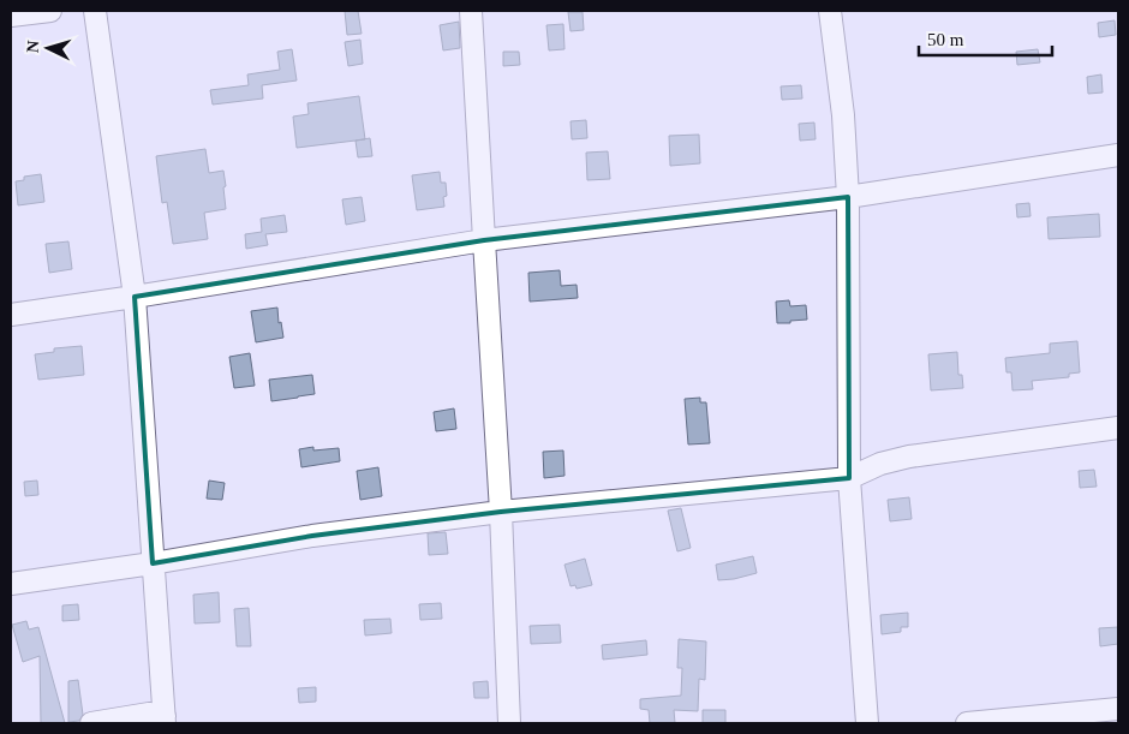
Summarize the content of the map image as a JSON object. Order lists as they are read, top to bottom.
{
  "scale_bar": "50 m",
  "north": "left"
}
